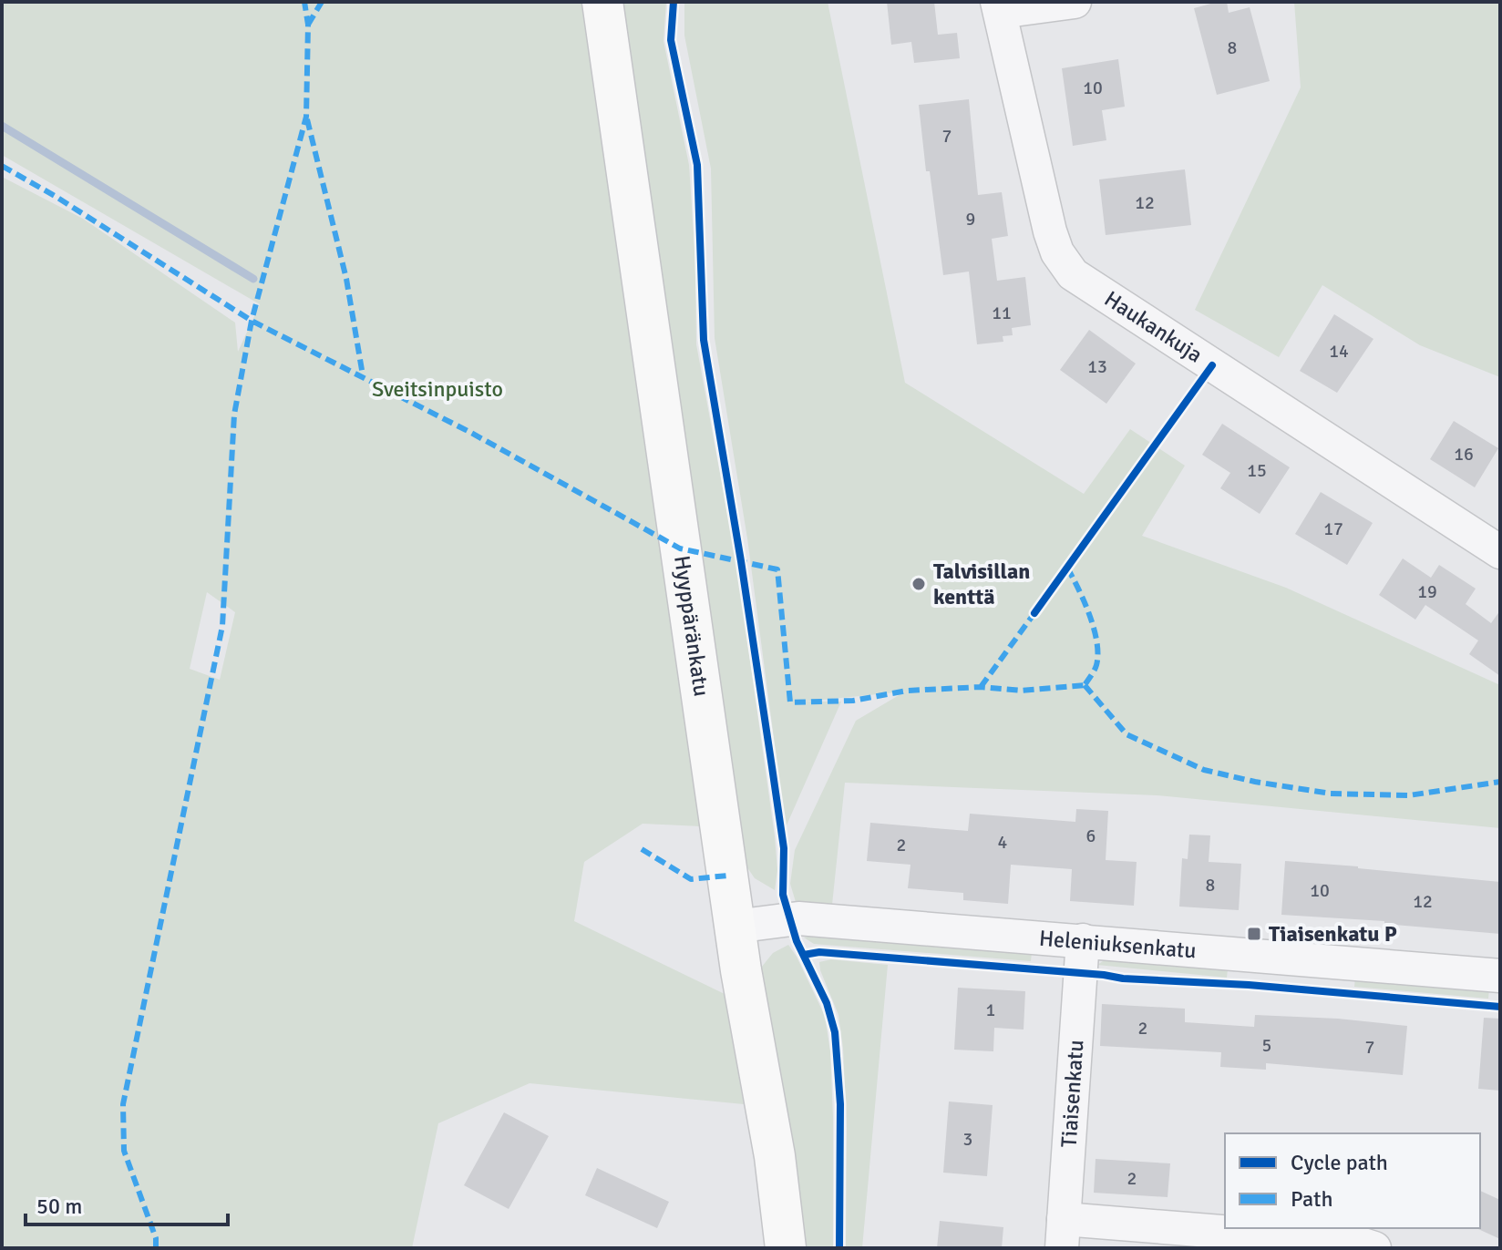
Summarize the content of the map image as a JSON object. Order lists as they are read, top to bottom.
{
  "streets": {
    "street": [
      "Haukankuja",
      "Hyyppäränkatu",
      "Heleniuksenkatu",
      "Tiaisenkatu"
    ]
  },
  "crossings": [
    ["Hyyppäränkatu", "Heleniuksenkatu"],
    ["Heleniuksenkatu", "Tiaisenkatu"]
  ],
  "parks": ["Sveitsinpuisto"],
  "places": {
    "other": ["Talvisillan kenttä"],
    "transit": ["Tiaisenkatu P"]
  },
  "house_numbers": [
    "8",
    "10",
    "7",
    "12",
    "9",
    "11",
    "14",
    "13",
    "16",
    "15",
    "17",
    "19",
    "6",
    "4",
    "2",
    "8",
    "10",
    "12",
    "1",
    "2",
    "5",
    "7",
    "3",
    "2"
  ],
  "legend": ["Cycle path", "Path"],
  "scale_bar": "50 m"
}
